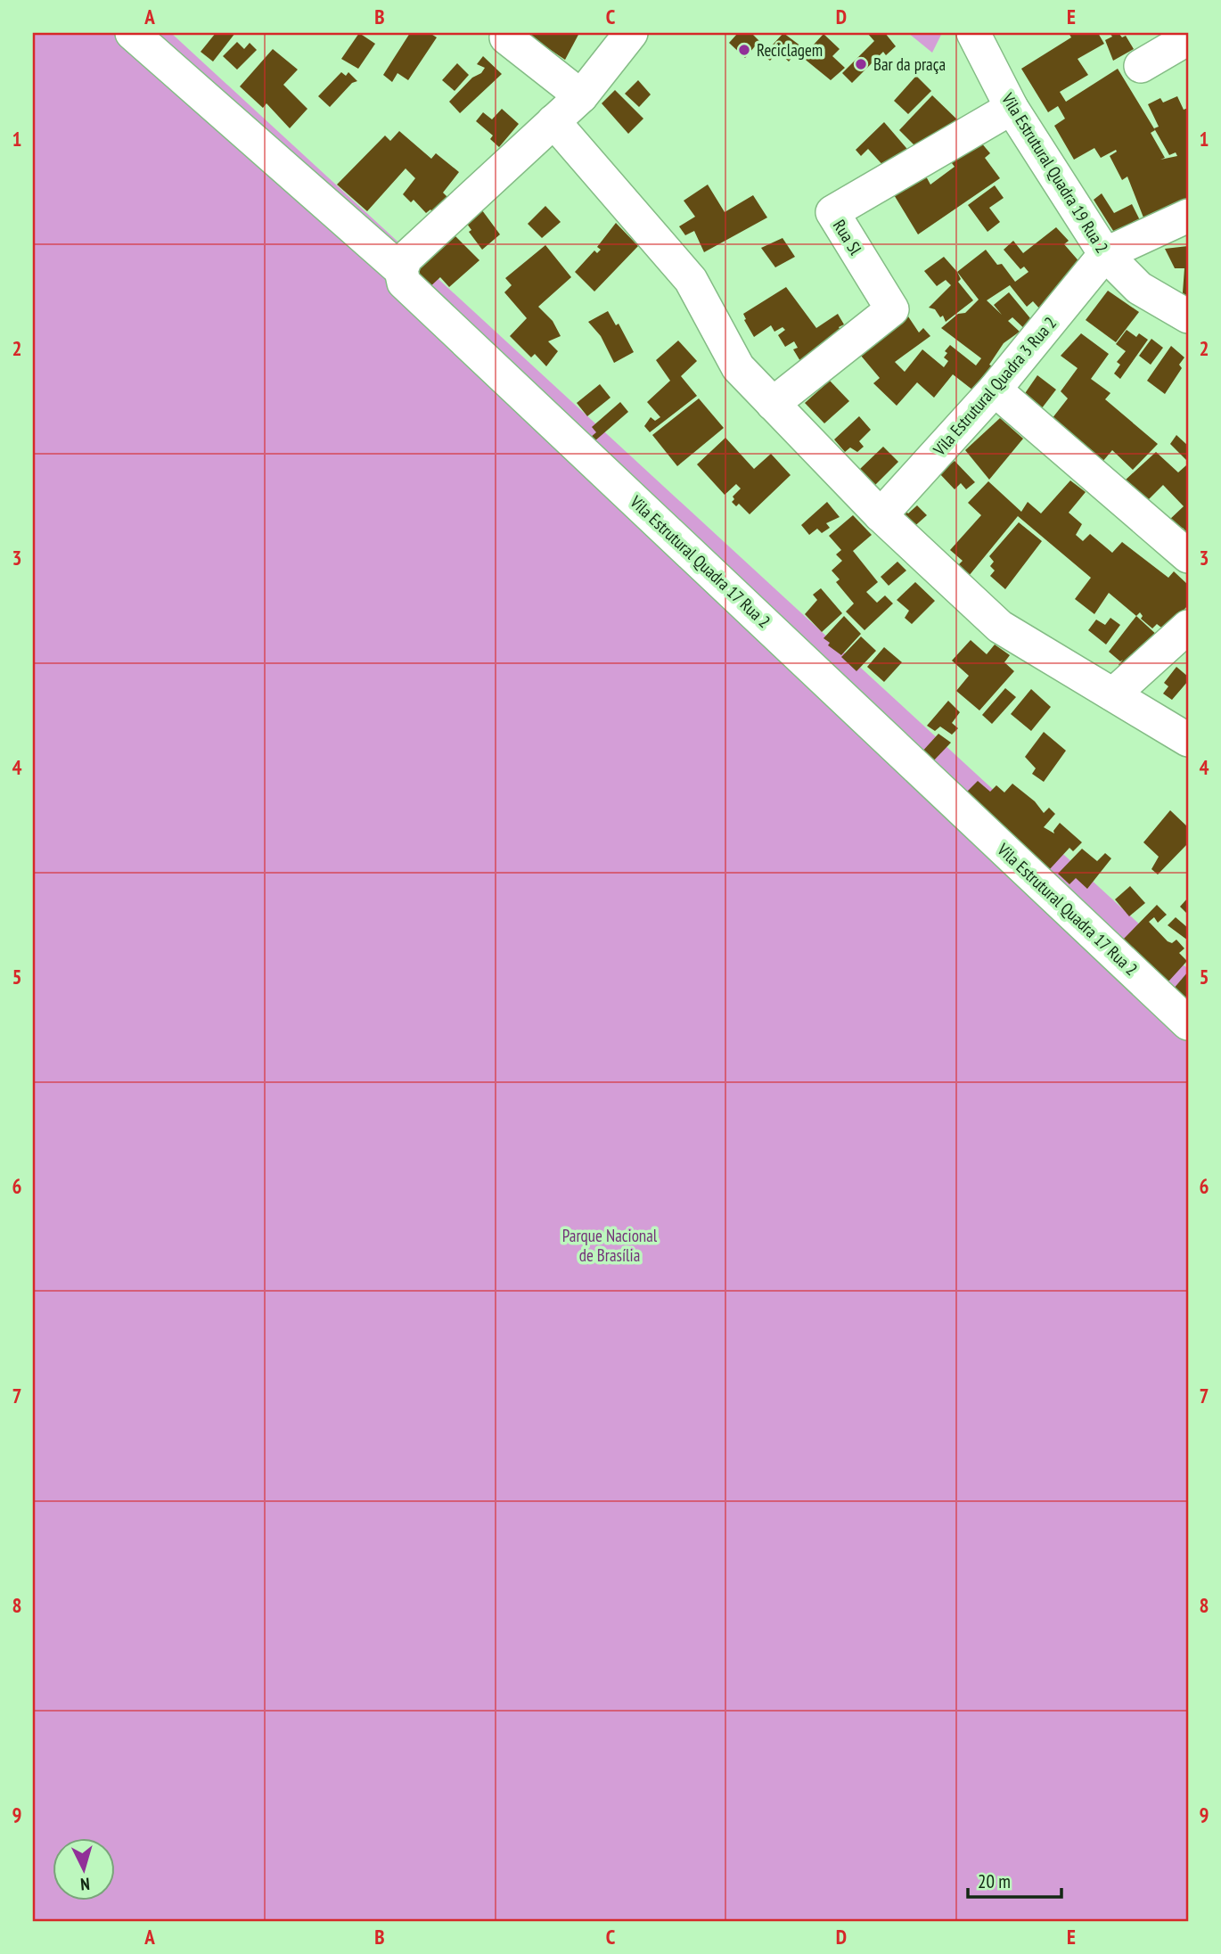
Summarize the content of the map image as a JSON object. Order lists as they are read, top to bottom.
{
  "streets": {
    "street": [
      "Vila Estrutural Quadra 19 Rua 2",
      "Rua Sl",
      "Vila Estrutural Quadra 3 Rua 2",
      "Vila Estrutural Quadra 17 Rua 2"
    ]
  },
  "crossings": [
    ["Vila Estrutural Quadra 19 Rua 2", "Rua Sl"],
    ["Vila Estrutural Quadra 19 Rua 2", "Vila Estrutural Quadra 3 Rua 2"]
  ],
  "parks": ["Parque Nacional de Brasília"],
  "places": ["Reciclagem", "Bar da praça"],
  "scale_bar": "20 m",
  "north": "bottom",
  "grid": {
    "columns": [
      "A",
      "B",
      "C",
      "D",
      "E"
    ],
    "rows": [
      "1",
      "2",
      "3",
      "4",
      "5",
      "6",
      "7",
      "8",
      "9"
    ]
  }
}
